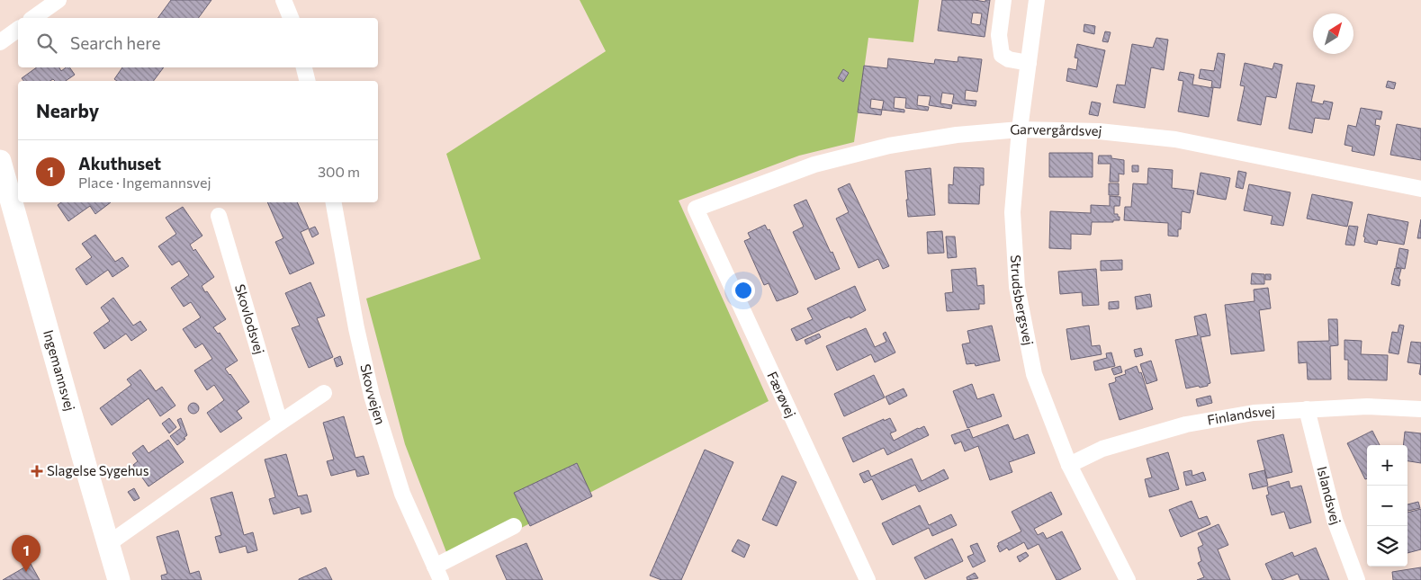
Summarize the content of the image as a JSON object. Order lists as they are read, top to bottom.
{
  "streets": {
    "street": [
      "Garvergårdsvej",
      "Strudsbergsvej",
      "Skovlodsvej",
      "Ingemannsvej",
      "Skovvejen",
      "Færøvej",
      "Finlandsvej",
      "Islandsvej"
    ]
  },
  "crossings": [
    ["Garvergårdsvej", "Strudsbergsvej"],
    ["Garvergårdsvej", "Færøvej"],
    ["Strudsbergsvej", "Finlandsvej"],
    ["Finlandsvej", "Islandsvej"]
  ],
  "places": {
    "health": ["Slagelse Sygehus"]
  },
  "north": "top right",
  "page": {
    "search": "Search here",
    "heading": "Nearby",
    "list": [
      {
        "mark": "1",
        "name": "Akuthuset",
        "note": "Place · Ingemannsvej",
        "value": "300 m"
      }
    ],
    "map_buttons": ["+", "−"],
    "pins": "1"
  }
}
